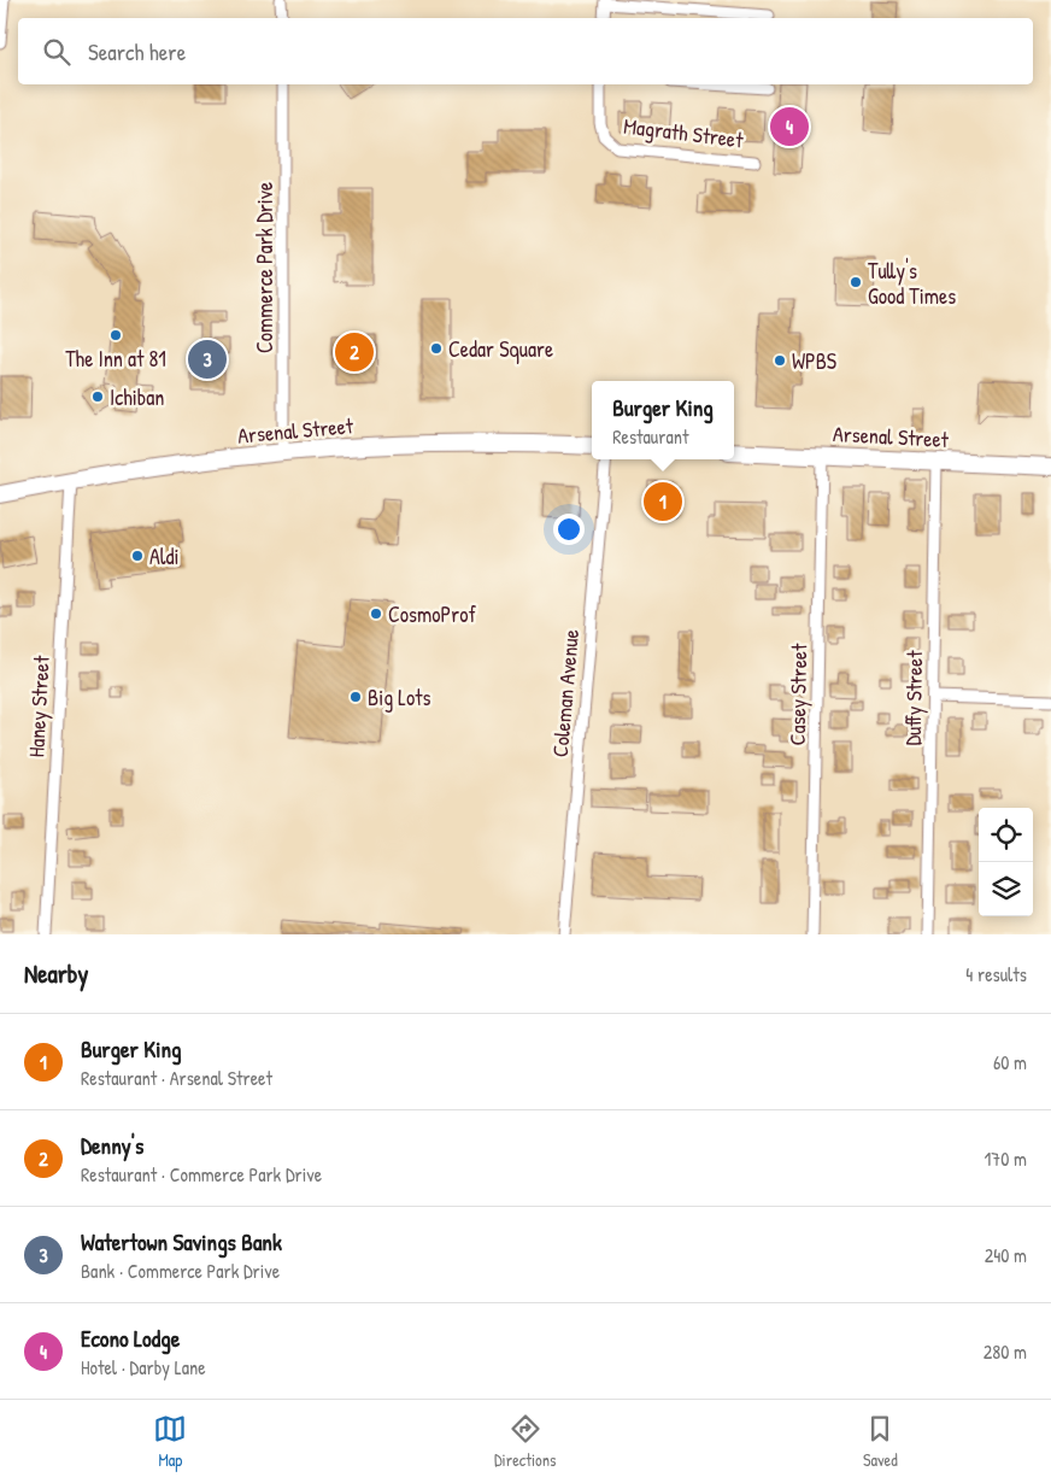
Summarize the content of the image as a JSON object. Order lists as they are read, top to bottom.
{
  "streets": {
    "highway": ["Arsenal Street"],
    "street": [
      "Magrath Street",
      "Commerce Park Drive",
      "Coleman Avenue",
      "Casey Street",
      "Duffy Street",
      "Haney Street"
    ]
  },
  "crossings": [
    ["Commerce Park Drive", "Arsenal Street"],
    ["Arsenal Street", "Casey Street"],
    ["Arsenal Street", "Duffy Street"],
    ["Arsenal Street", "Haney Street"]
  ],
  "places": [
    "Tully's Good Times",
    "The Inn at 81",
    "Cedar Square",
    "WPBS",
    "Ichiban",
    "Aldi",
    "CosmoProf",
    "Big Lots"
  ],
  "page": {
    "search": "Search here",
    "pins": [
      "4",
      "2",
      "3",
      "1"
    ],
    "popup": ["Burger King", "Restaurant"],
    "heading": ["Nearby", "4 results"],
    "list": [
      {
        "mark": "1",
        "name": "Burger King",
        "note": "Restaurant · Arsenal Street",
        "value": "60 m"
      },
      {
        "mark": "2",
        "name": "Denny's",
        "note": "Restaurant · Commerce Park Drive",
        "value": "170 m"
      },
      {
        "mark": "3",
        "name": "Watertown Savings Bank",
        "note": "Bank · Commerce Park Drive",
        "value": "240 m"
      },
      {
        "mark": "4",
        "name": "Econo Lodge",
        "note": "Hotel · Darby Lane",
        "value": "280 m"
      }
    ],
    "nav": ["Map", "Directions", "Saved"]
  }
}
